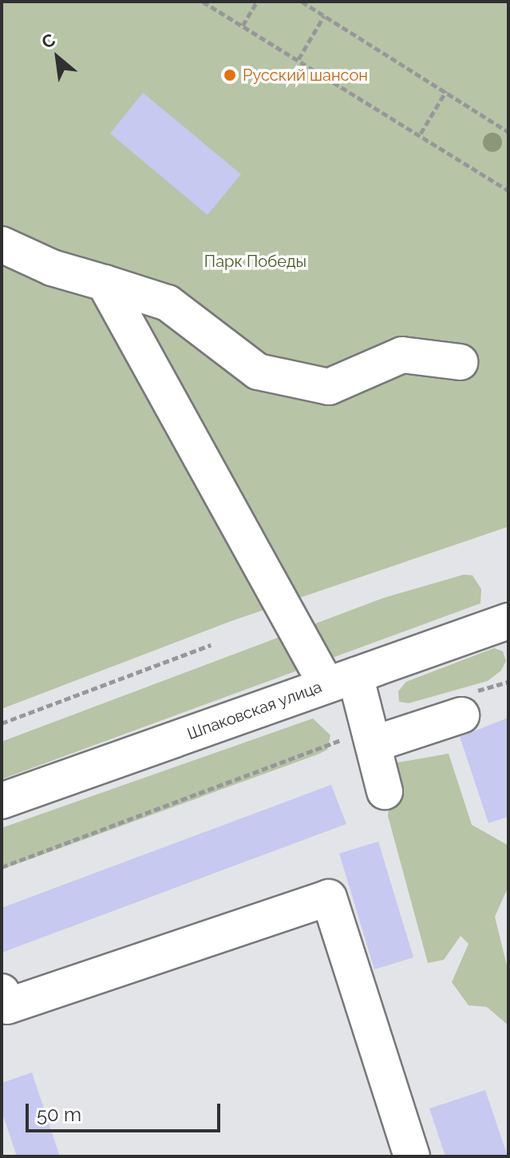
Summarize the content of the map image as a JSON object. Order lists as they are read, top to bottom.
{
  "streets": {
    "main road": ["Шпаковская улица"]
  },
  "parks": ["Парк Победы"],
  "places": ["Русский шансон"],
  "scale_bar": "50 m",
  "north": "top left"
}
